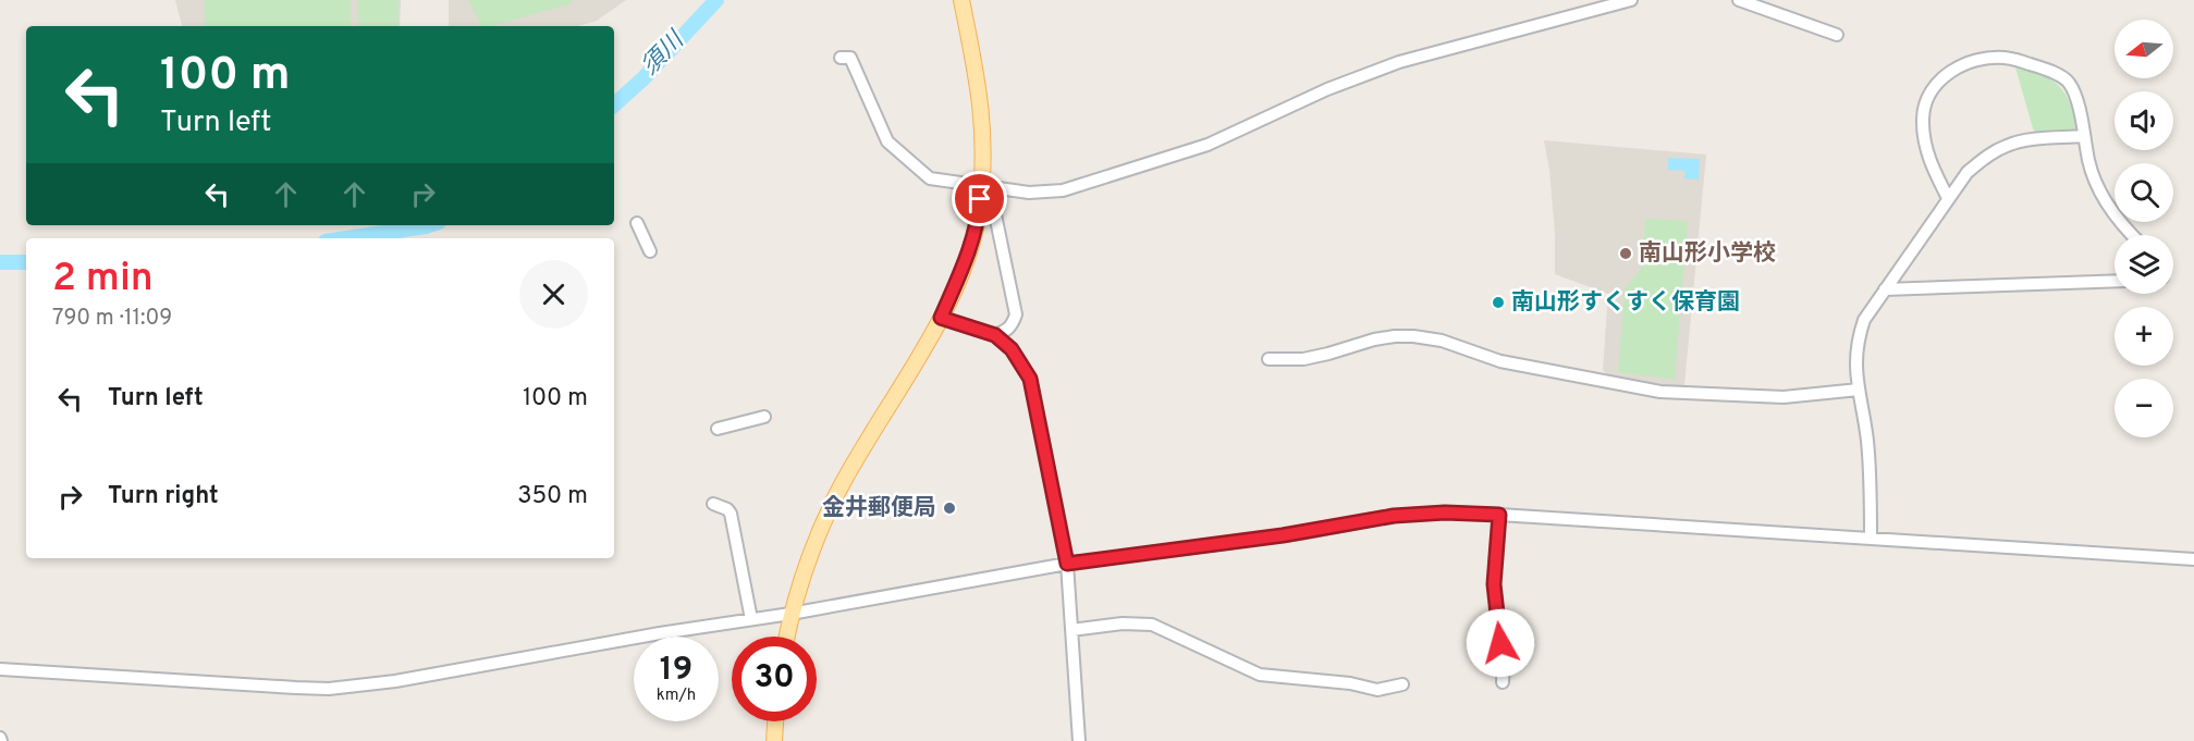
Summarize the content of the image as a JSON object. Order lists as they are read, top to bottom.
{
  "water": ["須川"],
  "places": ["南山形小学校", "南山形すくすく保育園", "金井郵便局"],
  "north": "left",
  "page": {
    "map_buttons": ["+", "−"],
    "turn": ["100 m", "Turn left"],
    "heading": ["2 min", "790 m · 11:09"],
    "list": [
      {
        "name": "Turn left",
        "value": "100 m"
      },
      {
        "name": "Turn right",
        "value": "350 m"
      }
    ],
    "speed": "19 km/h",
    "limit": "30"
  }
}
